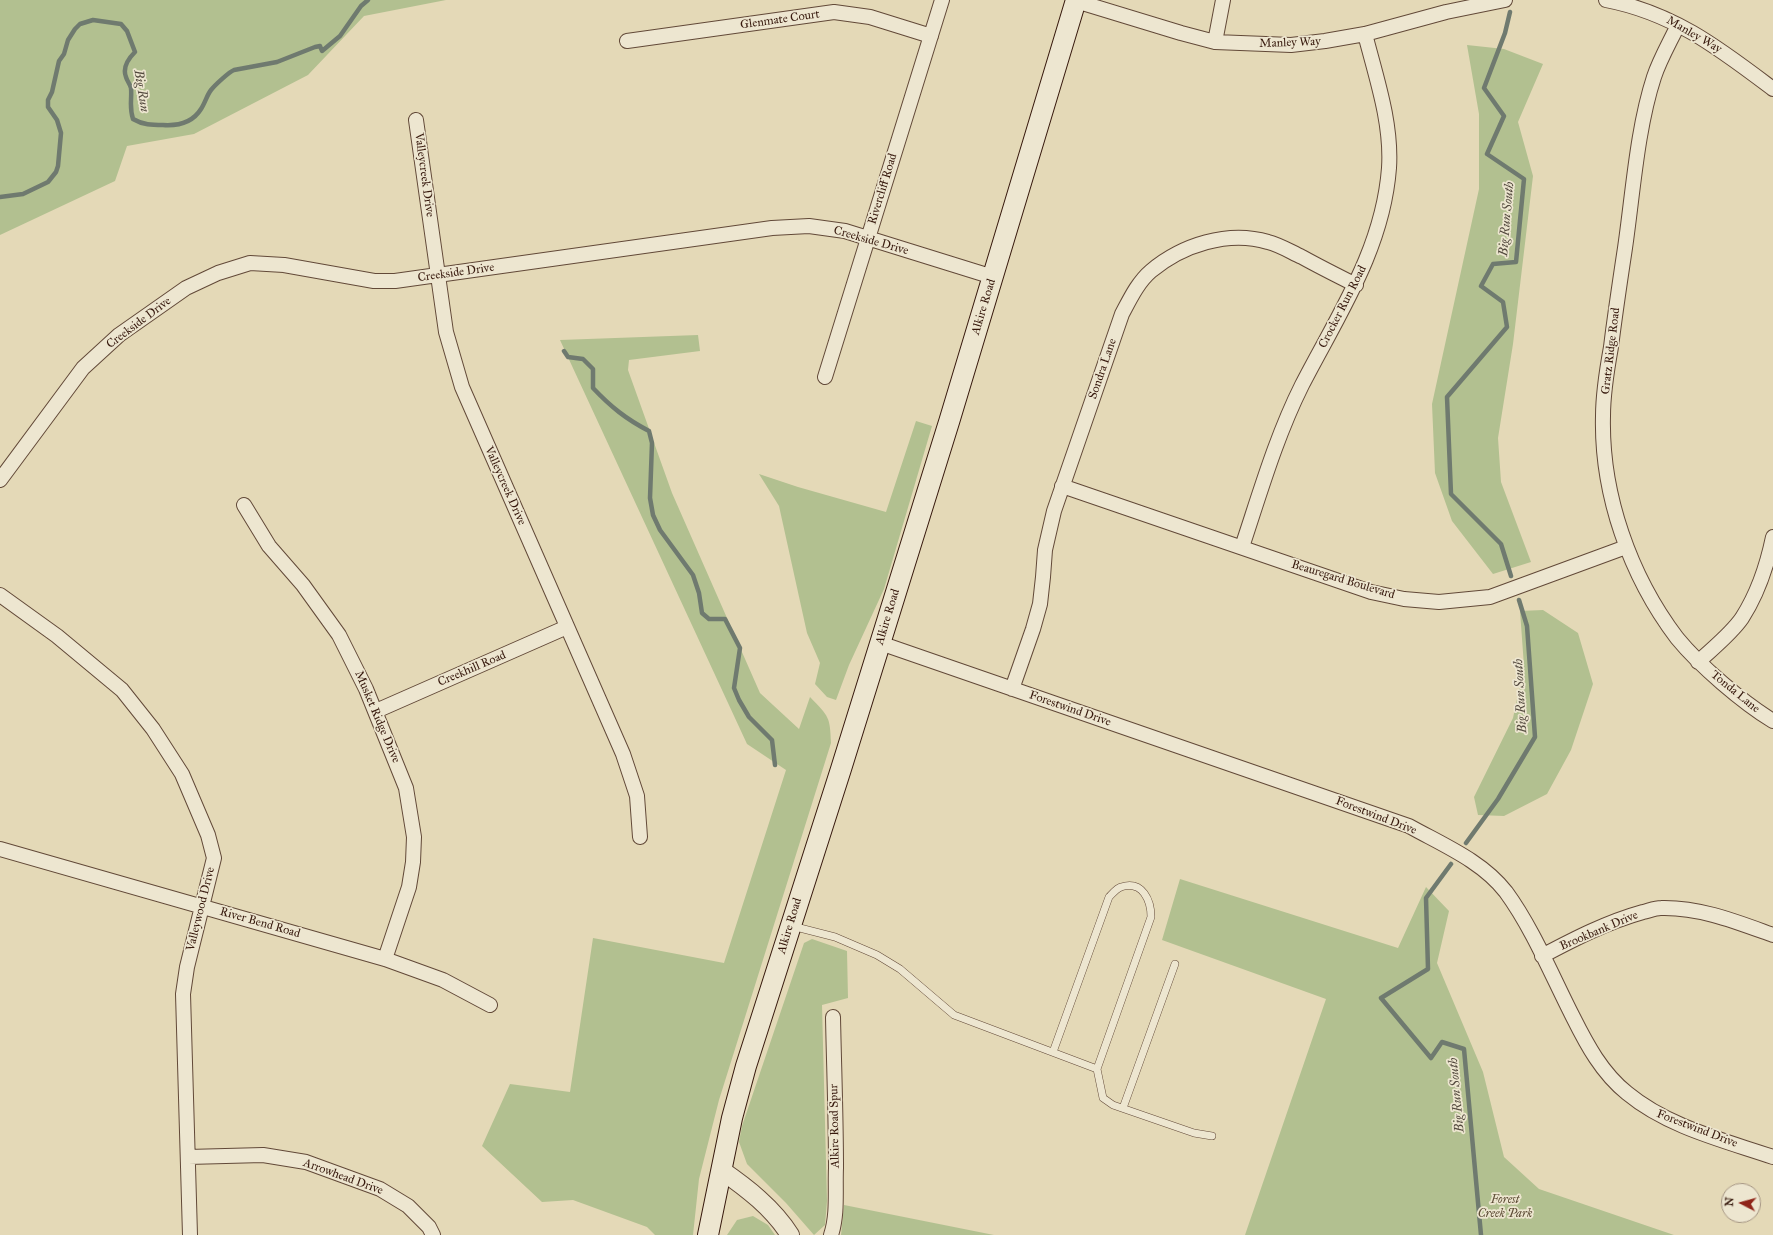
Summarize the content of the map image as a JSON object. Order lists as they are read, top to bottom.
{
  "streets": {
    "main road": ["Alkire Road"],
    "street": [
      "Glenmate Court",
      "Manley Way",
      "Valleycreek Drive",
      "Rivercliff Road",
      "Creekside Drive",
      "Crocker Run Road",
      "Gratz Ridge Road",
      "Sondra Lane",
      "Beauregard Boulevard",
      "Creekhill Road",
      "Tonda Lane",
      "Forestwind Drive",
      "Musket Ridge Drive",
      "Valleywood Drive",
      "River Bend Road",
      "Brookbank Drive",
      "Alkire Road Spur",
      "Arrowhead Drive"
    ]
  },
  "crossings": [
    ["Glenmate Court", "Rivercliff Road"],
    ["Manley Way", "Alkire Road"],
    ["Manley Way", "Crocker Run Road"],
    ["Manley Way", "Gratz Ridge Road"],
    ["Valleycreek Drive", "Creekside Drive"],
    ["Valleycreek Drive", "Creekhill Road"],
    ["Rivercliff Road", "Creekside Drive"],
    ["Creekside Drive", "Alkire Road"],
    ["Alkire Road", "Forestwind Drive"],
    ["Crocker Run Road", "Sondra Lane"],
    ["Crocker Run Road", "Beauregard Boulevard"],
    ["Gratz Ridge Road", "Beauregard Boulevard"],
    ["Gratz Ridge Road", "Tonda Lane"],
    ["Sondra Lane", "Beauregard Boulevard"],
    ["Sondra Lane", "Forestwind Drive"],
    ["Creekhill Road", "Musket Ridge Drive"],
    ["Forestwind Drive", "Brookbank Drive"],
    ["Musket Ridge Drive", "River Bend Road"],
    ["Valleywood Drive", "River Bend Road"],
    ["Valleywood Drive", "Arrowhead Drive"]
  ],
  "water": ["Big Run", "Big Run South"],
  "parks": ["Forest Creek Park"],
  "north": "left"
}
